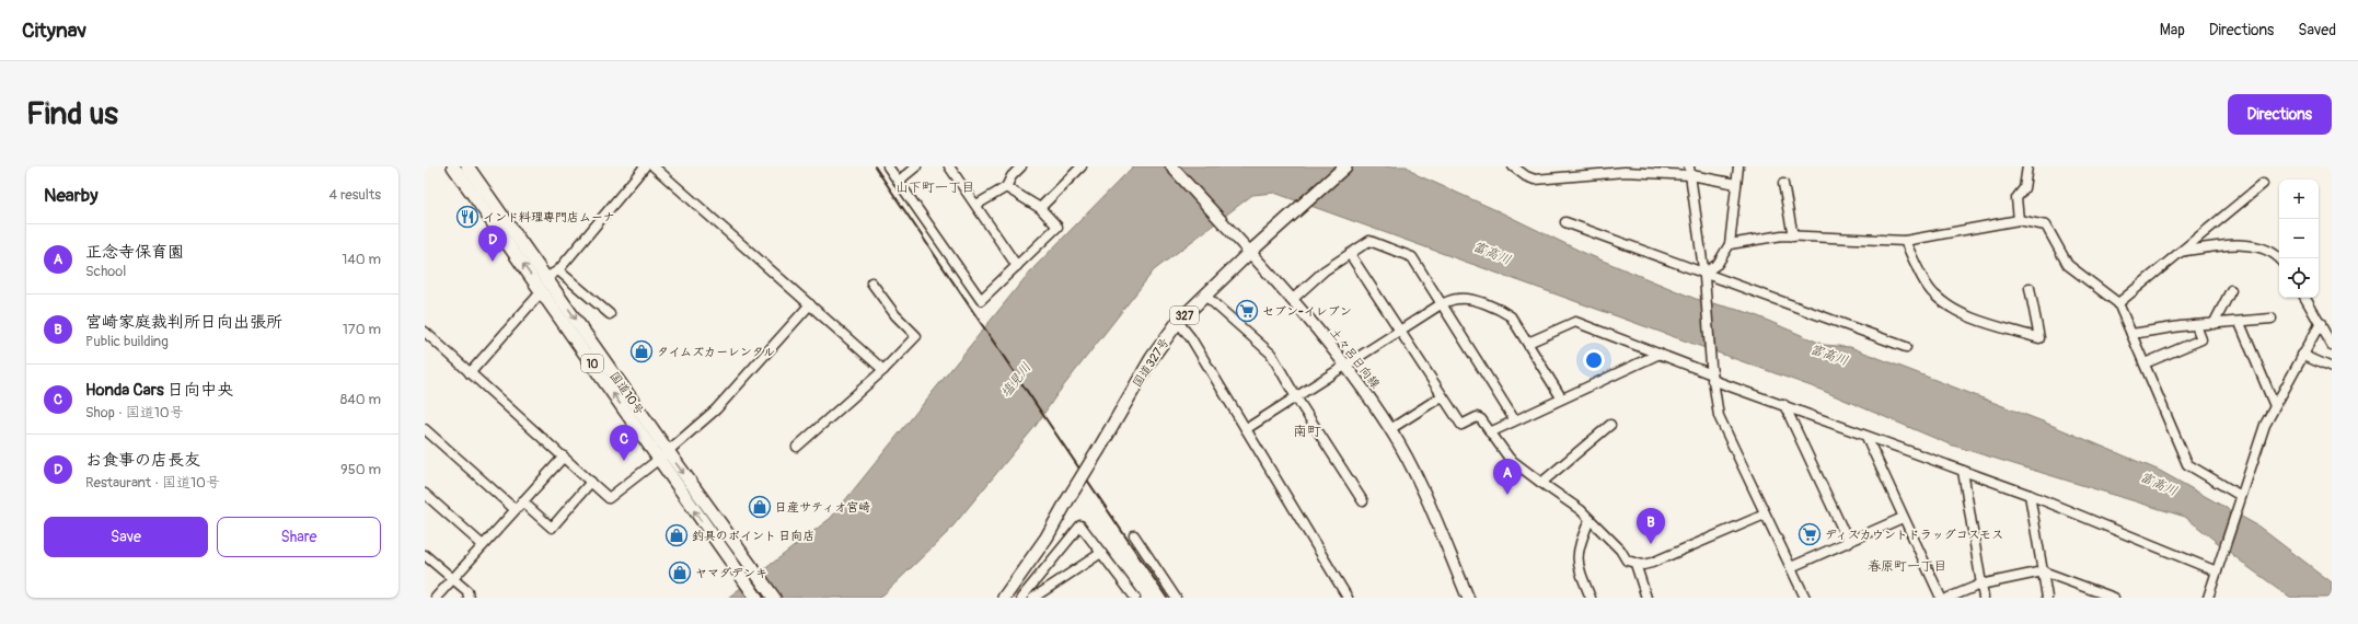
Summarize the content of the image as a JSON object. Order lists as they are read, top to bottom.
{
  "streets": {
    "highway": [
      "327",
      "国道327号",
      "10",
      "国道10号"
    ],
    "main road": ["土々呂日向線"]
  },
  "crossings": [
    ["土々呂日向線", "国道327号"]
  ],
  "districts": ["山下町一丁目", "南町", "春原町一丁目"],
  "water": ["富高川", "塩見川"],
  "places": {
    "restaurant": ["インド料理専門店ムーナ"],
    "supermarket": ["セブン-イレブン", "ディスカウントドラッグコスモス"],
    "shop": [
      "タイムズカーレンタル",
      "日産サティオ宮崎",
      "釣具のポイント 日向店",
      "ヤマダデンキ"
    ]
  },
  "page": {
    "header": "Citynav",
    "nav": ["Map", "Directions", "Saved"],
    "buttons": [
      "Directions",
      ["Save", "Share"]
    ],
    "title": "Find us",
    "heading": ["Nearby", "4 results"],
    "map_buttons": ["+", "−"],
    "list": [
      {
        "mark": "A",
        "name": "正念寺保育園",
        "note": "School",
        "value": "140 m"
      },
      {
        "mark": "B",
        "name": "宮崎家庭裁判所日向出張所",
        "note": "Public building",
        "value": "170 m"
      },
      {
        "mark": "C",
        "name": "Honda Cars 日向中央",
        "note": "Shop · 国道10号",
        "value": "840 m"
      },
      {
        "mark": "D",
        "name": "お食事の店長友",
        "note": "Restaurant · 国道10号",
        "value": "950 m"
      }
    ],
    "pins": [
      "D",
      "C",
      "A",
      "B"
    ]
  }
}
